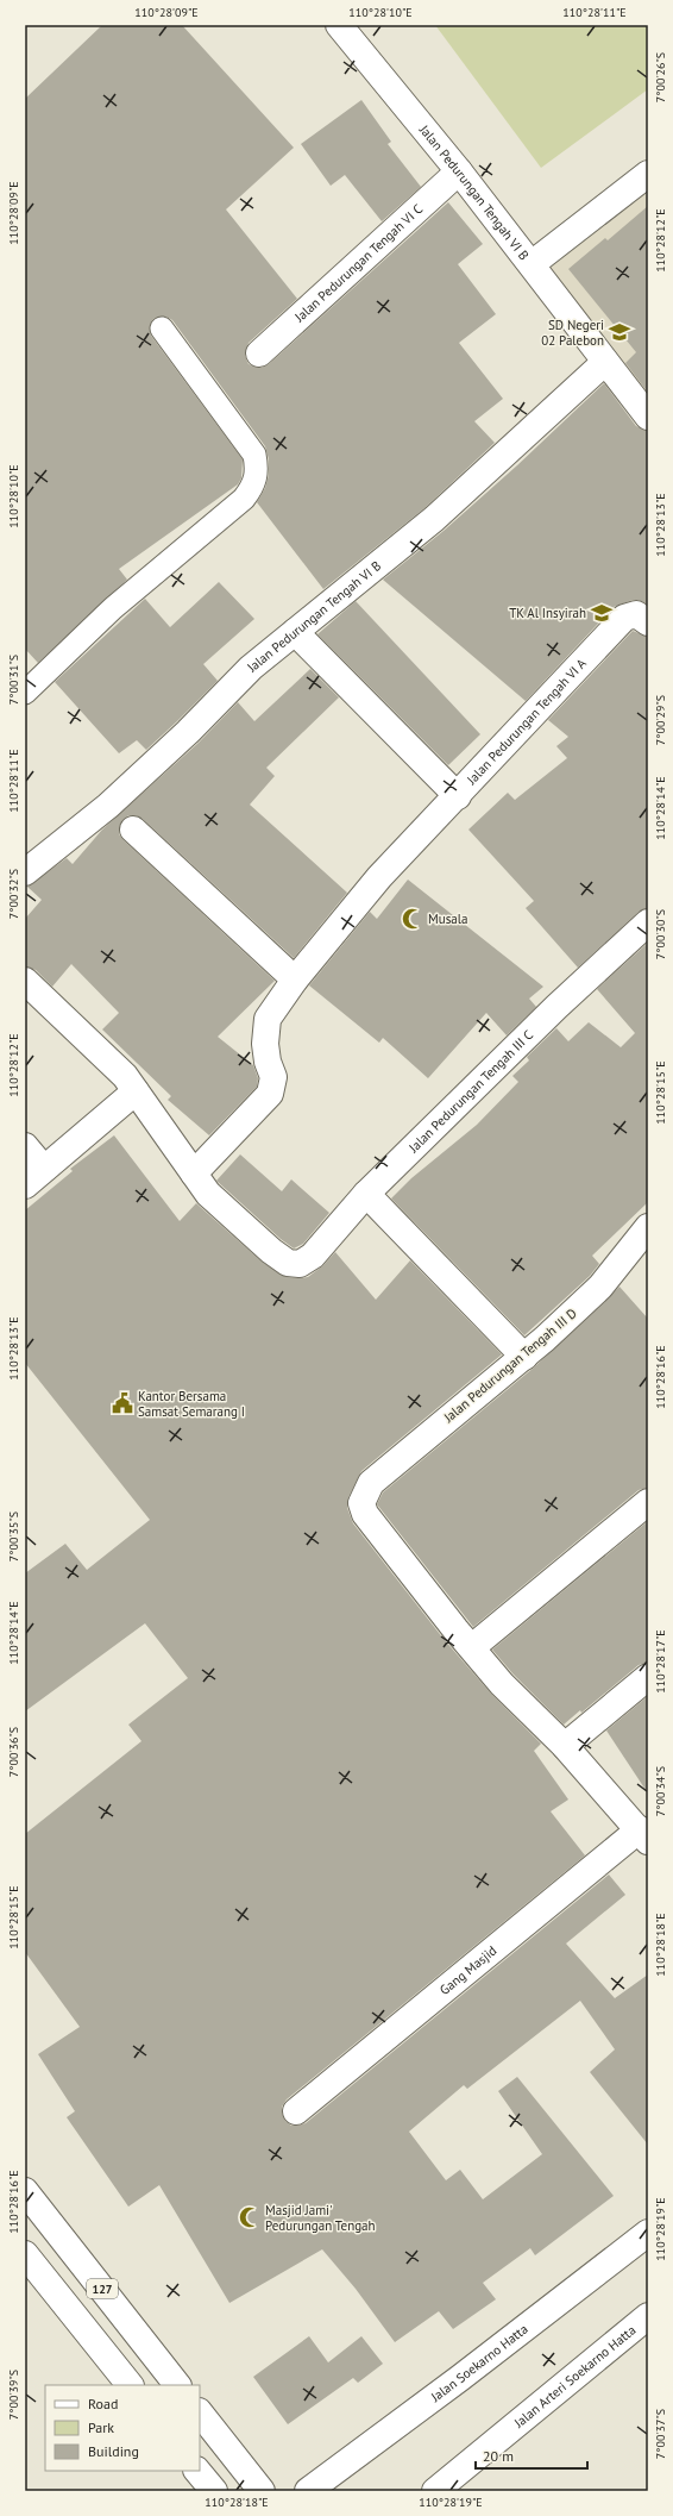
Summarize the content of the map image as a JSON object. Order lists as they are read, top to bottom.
{
  "streets": {
    "street": [
      "Jalan Pedurungan Tengah VI B",
      "Jalan Pedurungan Tengah VI C",
      "Jalan Pedurungan Tengah VI A",
      "Jalan Pedurungan Tengah III C",
      "Jalan Pedurungan Tengah III D",
      "Gang Masjid",
      "127",
      "Jalan Soekarno Hatta",
      "Jalan Arteri Soekarno Hatta"
    ]
  },
  "crossings": [
    ["Jalan Pedurungan Tengah VI B", "Jalan Pedurungan Tengah VI C"],
    ["Jalan Pedurungan Tengah VI A", "Jalan Pedurungan Tengah III C"]
  ],
  "places": {
    "school or university": ["SD Negeri 02 Palebon", "TK Al Insyirah"],
    "mosque": ["Musala", "Masjid Jami' Pedurungan Tengah"],
    "public building": ["Kantor Bersama Samsat Semarang I"]
  },
  "legend": ["Road", "Park", "Building"],
  "scale_bar": "20 m",
  "coordinates": [
    "110°28'09\"E",
    "110°28'10\"E",
    "110°28'11\"E",
    "7°00'26\"S",
    "110°28'12\"E",
    "110°28'13\"E",
    "7°00'31\"S",
    "7°00'29\"S",
    "110°28'14\"E",
    "7°00'32\"S",
    "7°00'30\"S",
    "110°28'15\"E",
    "110°28'16\"E",
    "7°00'35\"S",
    "110°28'17\"E",
    "7°00'36\"S",
    "7°00'34\"S",
    "110°28'18\"E",
    "110°28'19\"E",
    "7°00'39\"S",
    "7°00'37\"S"
  ]
}
